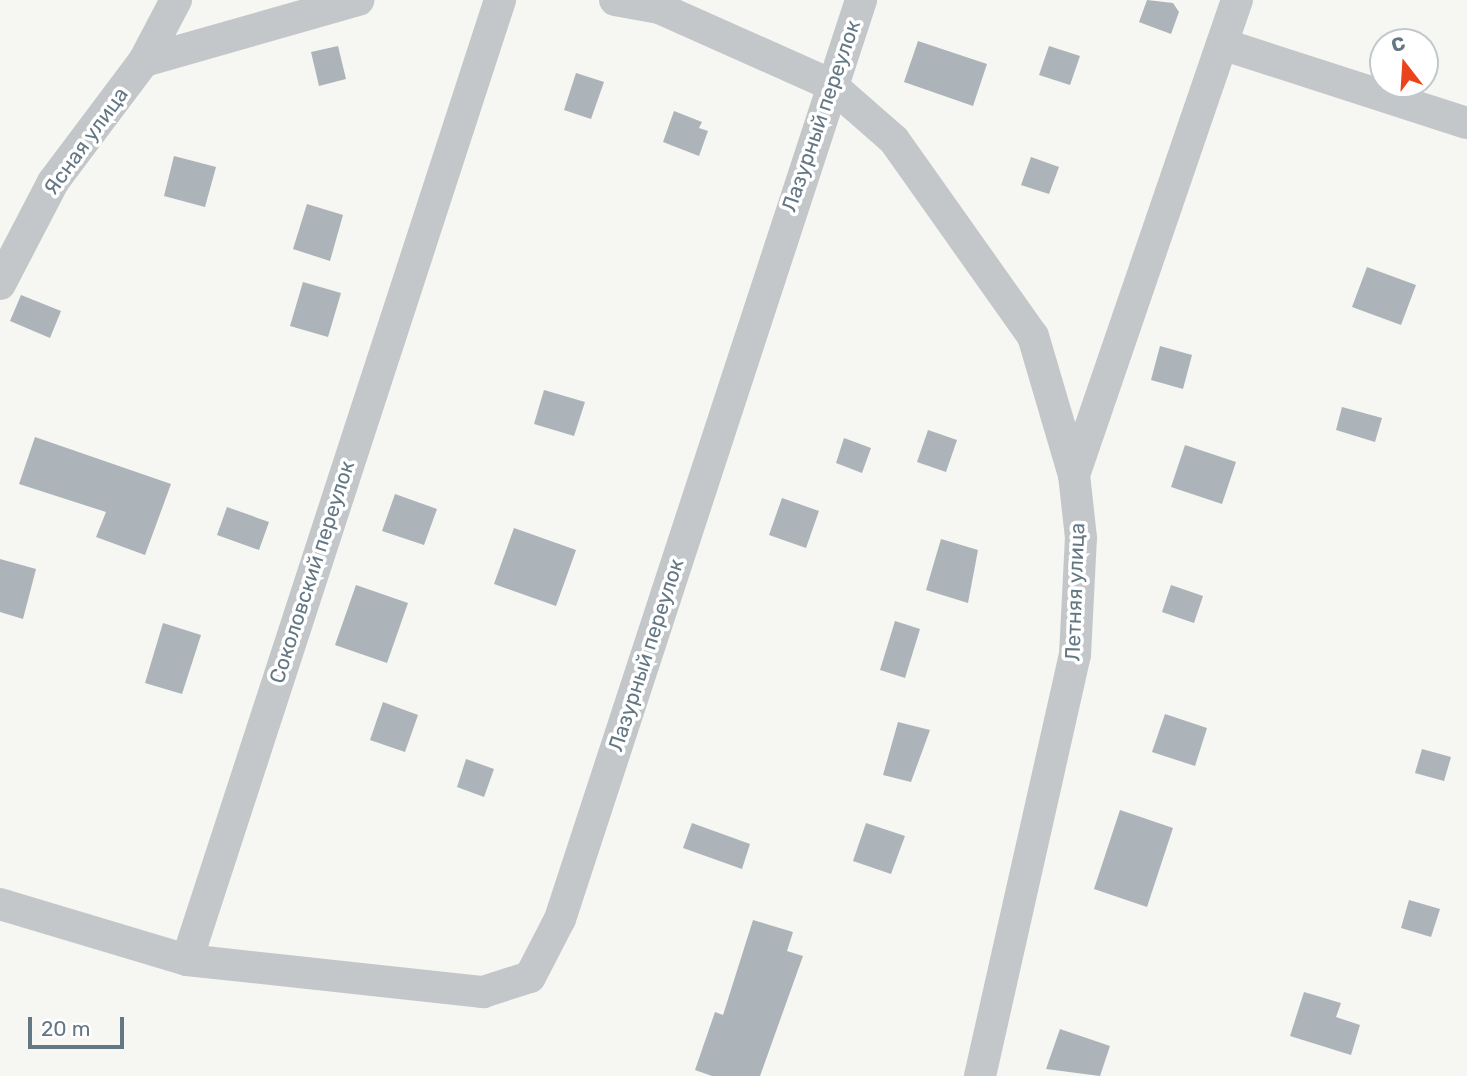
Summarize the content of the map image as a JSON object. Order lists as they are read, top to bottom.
{
  "streets": {
    "street": [
      "Лазурный переулок",
      "Ясная улица",
      "Соколовский переулок",
      "Летняя улица"
    ]
  },
  "crossings": [
    ["Лазурный переулок", "Соколовский переулок"]
  ],
  "scale_bar": "20 m",
  "north": "top"
}
